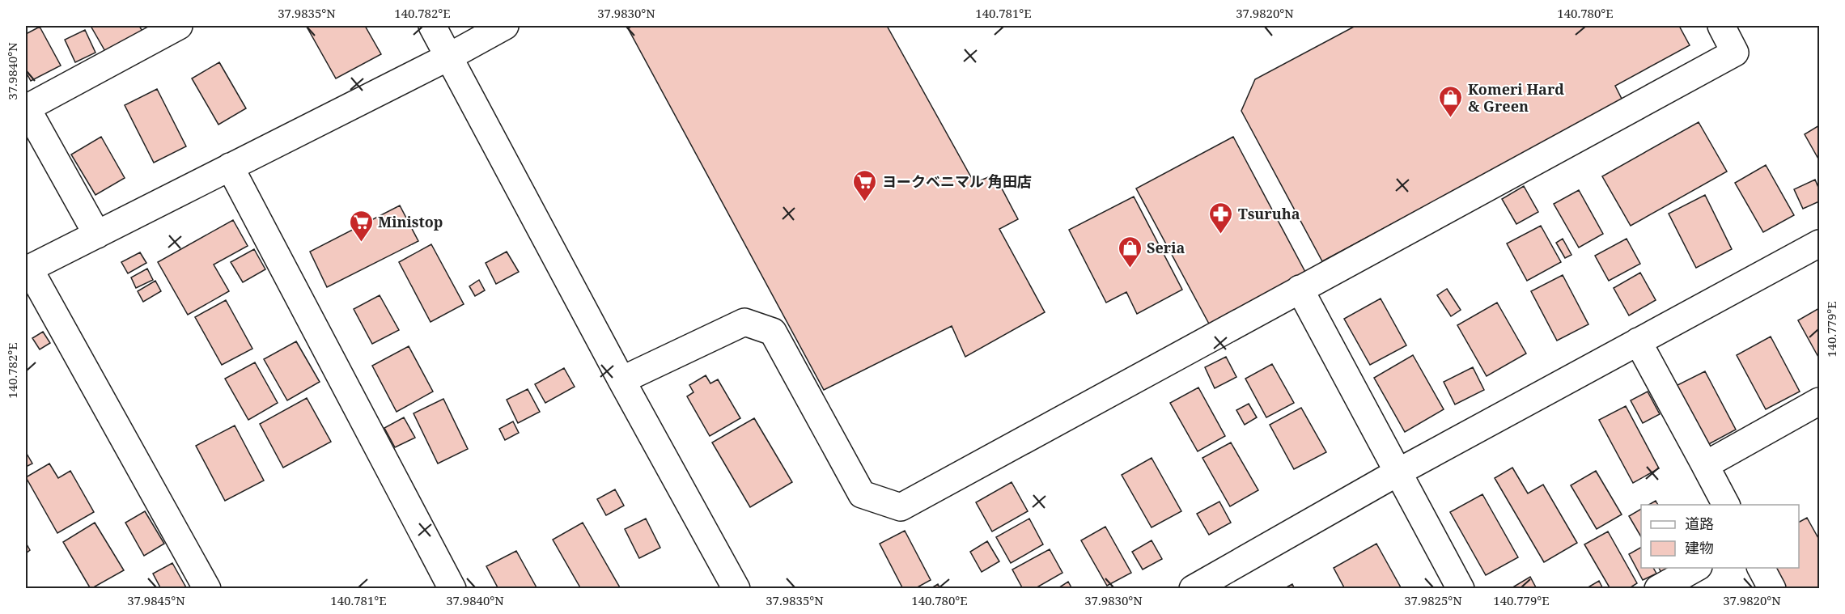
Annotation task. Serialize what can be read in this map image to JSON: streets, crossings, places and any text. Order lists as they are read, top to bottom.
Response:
{
  "places": {
    "shop": ["Komeri Hard & Green", "Seria"],
    "supermarket": ["ヨークベニマル 角田店", "Ministop"],
    "pharmacy": ["Tsuruha"]
  },
  "legend": ["道路", "建物"],
  "coordinates": [
    "37.9835°N",
    "140.782°E",
    "37.9830°N",
    "140.781°E",
    "37.9820°N",
    "140.780°E",
    "37.9840°N",
    "140.779°E",
    "37.9845°N",
    "37.9825°N"
  ]
}
